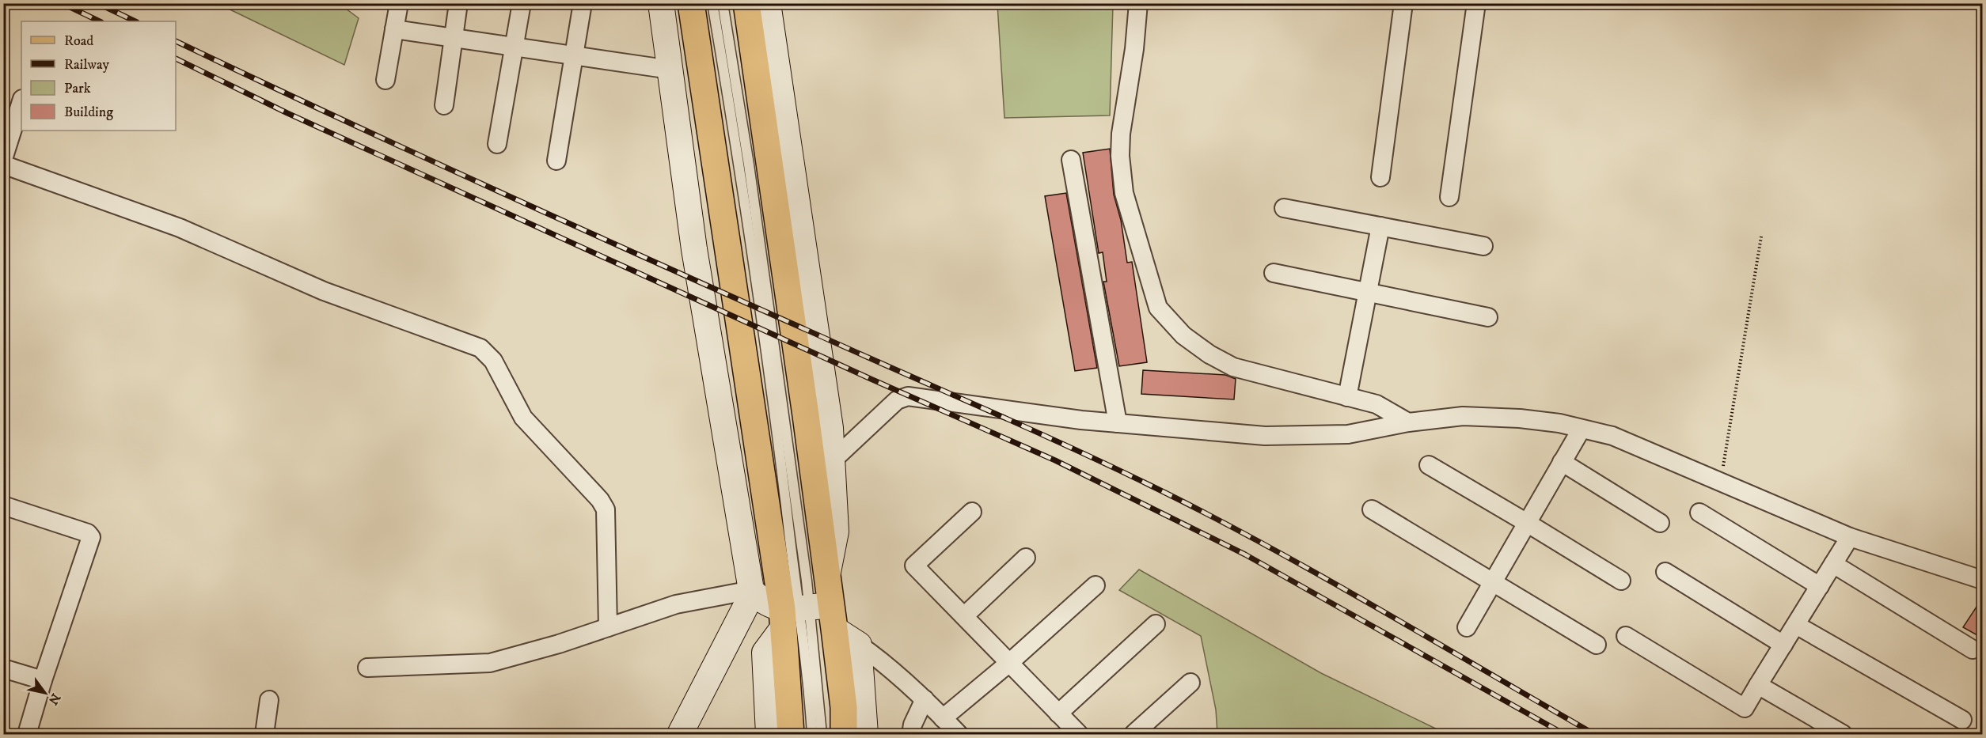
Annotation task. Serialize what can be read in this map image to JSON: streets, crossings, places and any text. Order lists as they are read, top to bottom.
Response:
{
  "legend": [
    "Road",
    "Railway",
    "Park",
    "Building"
  ],
  "north": "bottom right"
}
